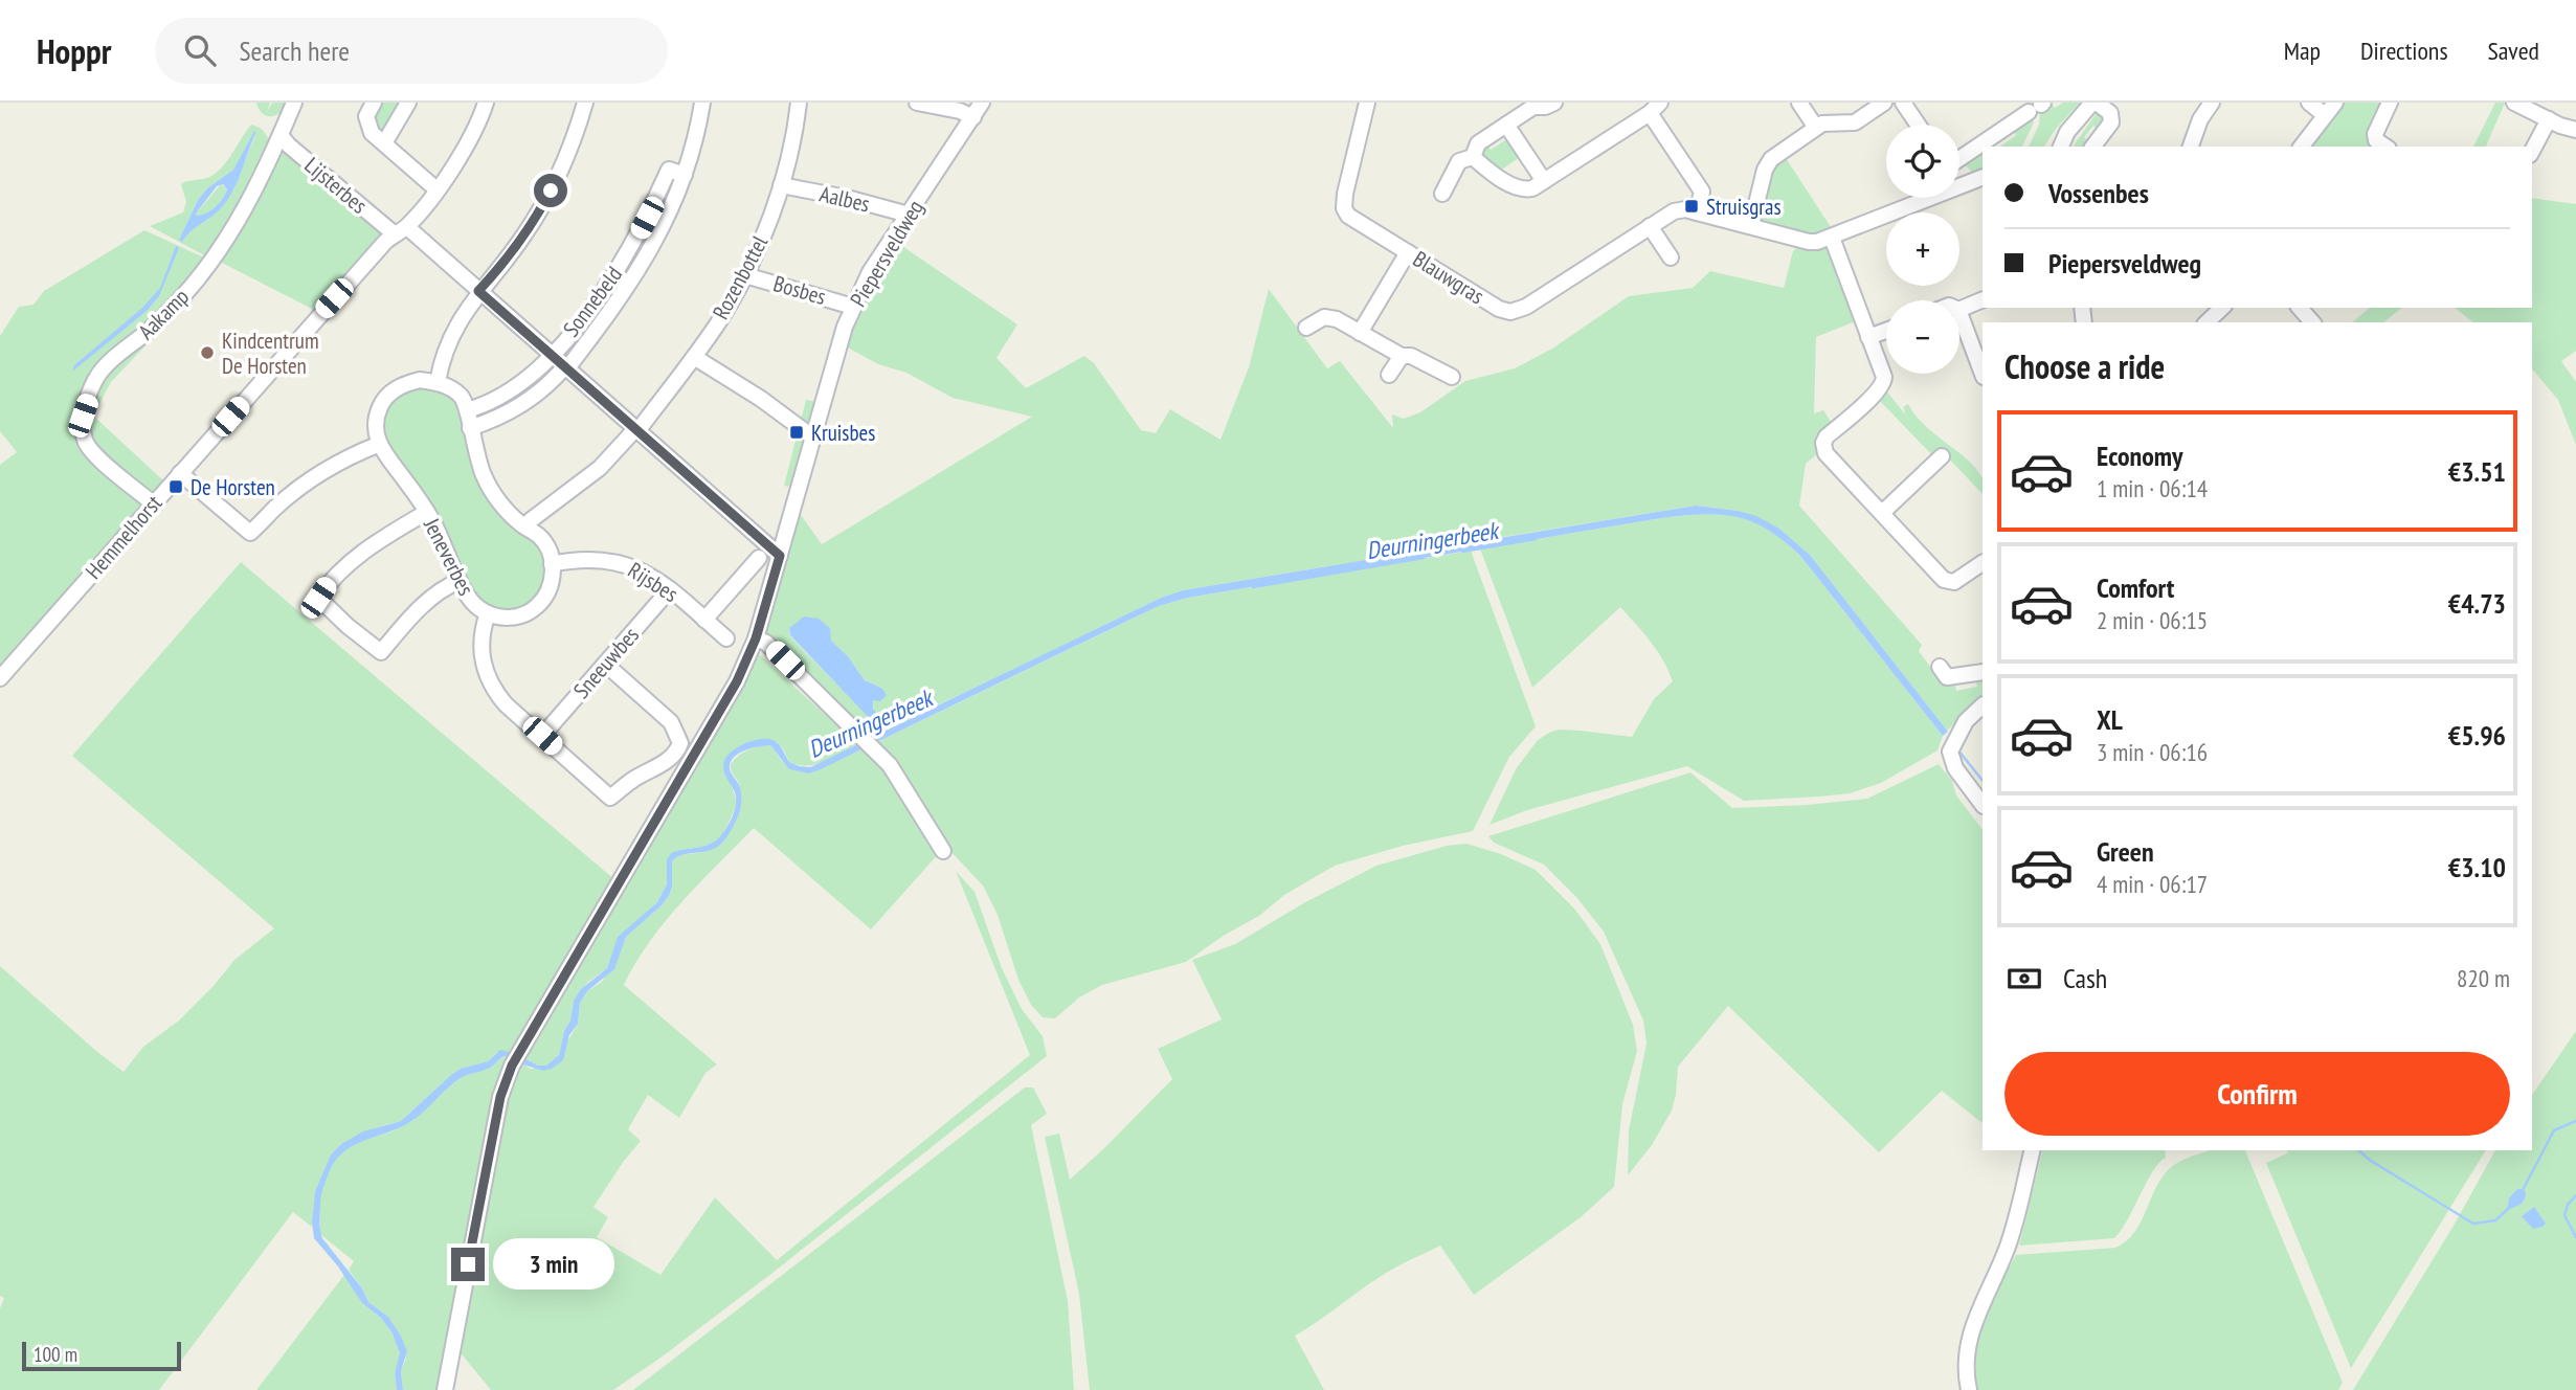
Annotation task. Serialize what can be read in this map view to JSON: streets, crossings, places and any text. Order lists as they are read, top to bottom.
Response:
{
  "streets": {
    "street": [
      "Lijsterbes",
      "Aalbes",
      "Piepersveldweg",
      "Rozenbottel",
      "Blauwgras",
      "Bosbes",
      "Sonnebeld",
      "Aakamp",
      "Hemmelhorst",
      "Jeneverbes",
      "Rijsbes",
      "Sneeuwbes"
    ]
  },
  "crossings": [
    ["Lijsterbes", "Piepersveldweg"],
    ["Lijsterbes", "Rozenbottel"],
    ["Lijsterbes", "Sonnebeld"],
    ["Lijsterbes", "Aakamp"],
    ["Lijsterbes", "Hemmelhorst"],
    ["Aalbes", "Piepersveldweg"],
    ["Aalbes", "Rozenbottel"],
    ["Piepersveldweg", "Bosbes"],
    ["Rozenbottel", "Bosbes"],
    ["Aakamp", "Hemmelhorst"],
    ["Jeneverbes", "Rijsbes"],
    ["Rijsbes", "Sneeuwbes"]
  ],
  "water": ["Deurningerbeek"],
  "places": {
    "transit": ["Struisgras", "Kruisbes", "De Horsten"],
    "other": ["Kindcentrum De Horsten"]
  },
  "scale_bar": "100 m",
  "page": {
    "header": "Hoppr",
    "search": "Search here",
    "nav": ["Map", "Directions", "Saved"],
    "map_buttons": ["+", "−"],
    "banner": ["Vossenbes", "Piepersveldweg"],
    "heading": "Choose a ride",
    "list": [
      {
        "name": "Economy",
        "note": "1 min · 06:14",
        "value": "€3.51"
      },
      {
        "name": "Comfort",
        "note": "2 min · 06:15",
        "value": "€4.73"
      },
      {
        "name": "XL",
        "note": "3 min · 06:16",
        "value": "€5.96"
      },
      {
        "name": "Green",
        "note": "4 min · 06:17",
        "value": "€3.10"
      }
    ],
    "pay": ["Cash", "820 m"],
    "buttons": "Confirm",
    "bubble": "3 min",
    "scale": "100 m"
  }
}
